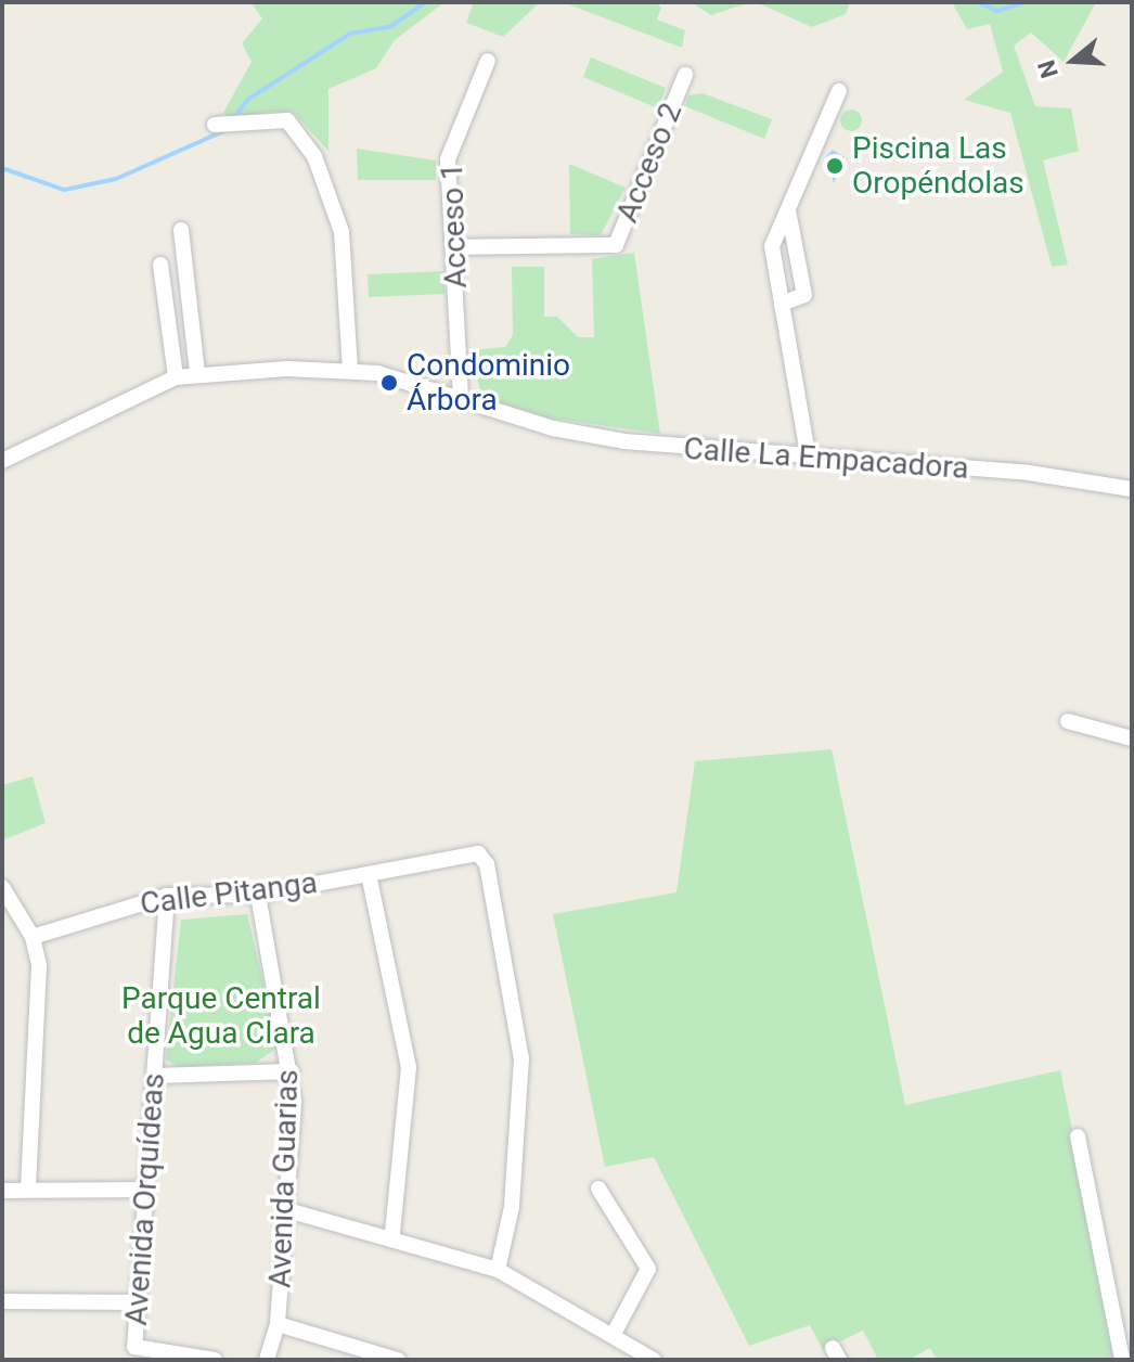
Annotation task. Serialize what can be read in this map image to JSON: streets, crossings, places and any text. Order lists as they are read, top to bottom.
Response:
{
  "streets": {
    "street": [
      "Acceso 2",
      "Acceso 1",
      "Calle La Empacadora",
      "Calle Pitanga",
      "Avenida Guarias",
      "Avenida Orquídeas"
    ]
  },
  "crossings": [
    ["Acceso 2", "Acceso 1"],
    ["Acceso 1", "Calle La Empacadora"],
    ["Calle Pitanga", "Avenida Guarias"],
    ["Calle Pitanga", "Avenida Orquídeas"]
  ],
  "parks": ["Parque Central de Agua Clara"],
  "places": ["Piscina Las Oropéndolas", "Condominio Árbora"],
  "north": "left"
}
